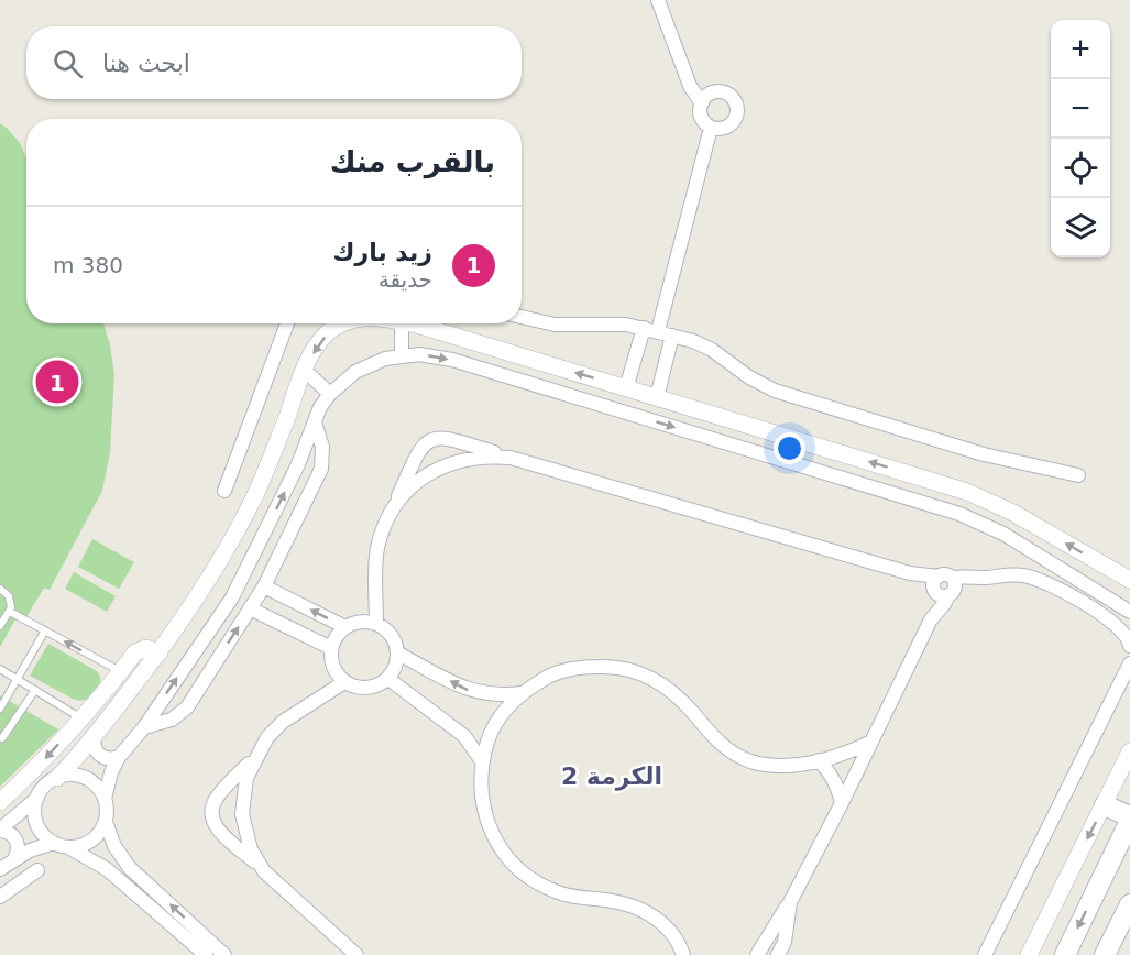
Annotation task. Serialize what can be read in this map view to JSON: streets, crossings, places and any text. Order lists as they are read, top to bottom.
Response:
{
  "districts": ["الكرمة 2"],
  "page": {
    "map_buttons": ["+", "−"],
    "search": "ابحث هنا",
    "heading": "بالقرب منك",
    "list": [
      {
        "mark": "1",
        "name": "زيد بارك",
        "note": "حديقة",
        "value": "380 m"
      }
    ],
    "pins": "1"
  }
}
